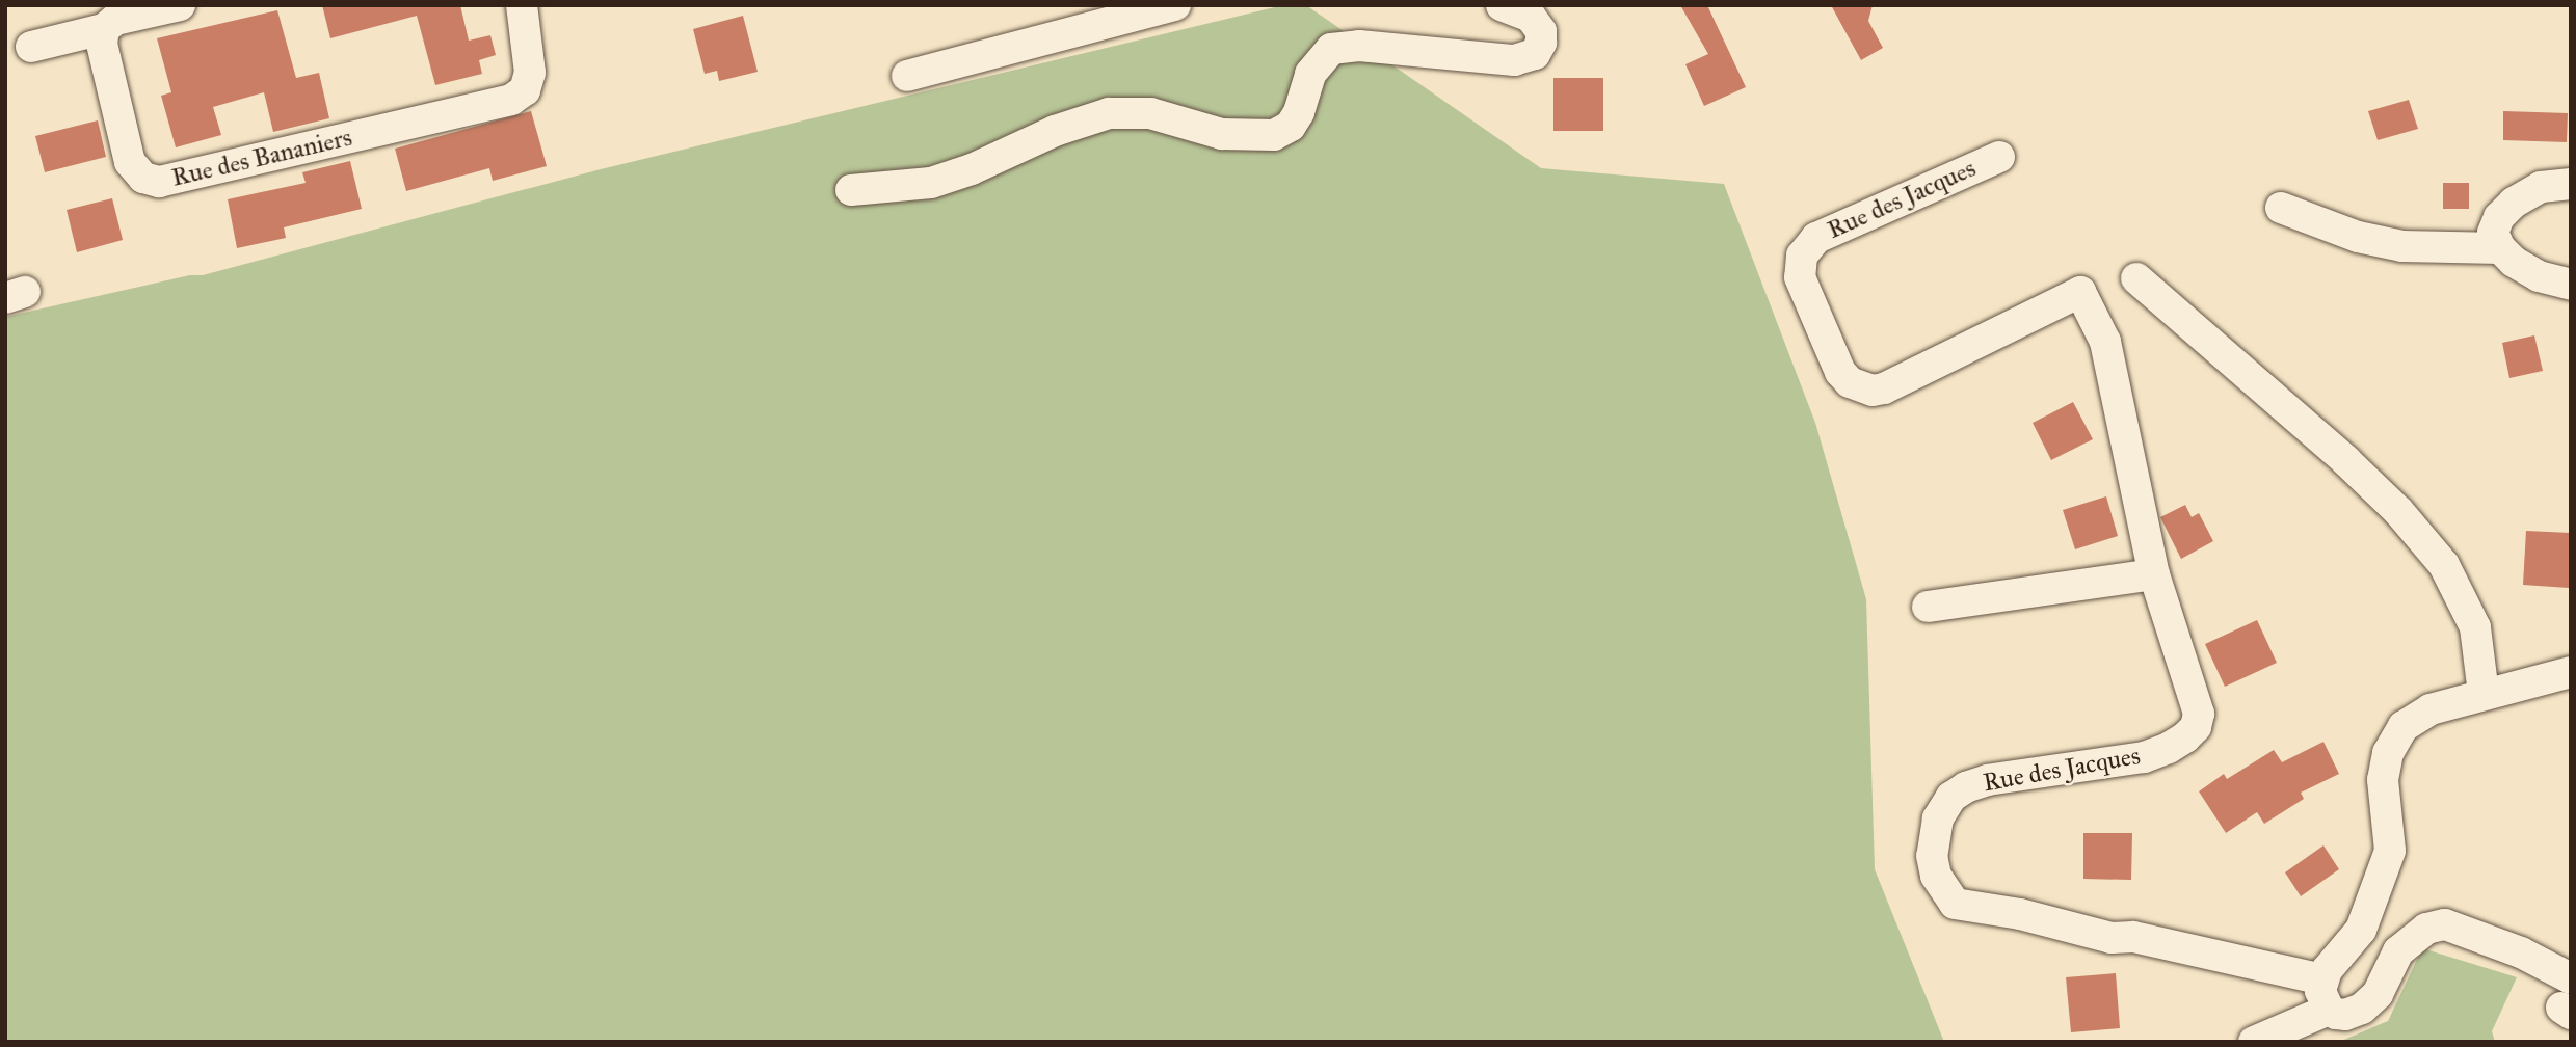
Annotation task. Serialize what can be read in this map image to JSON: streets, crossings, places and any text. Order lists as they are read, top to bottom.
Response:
{
  "streets": {
    "street": ["Rue des Bananiers", "Rue des Jacques"]
  }
}
